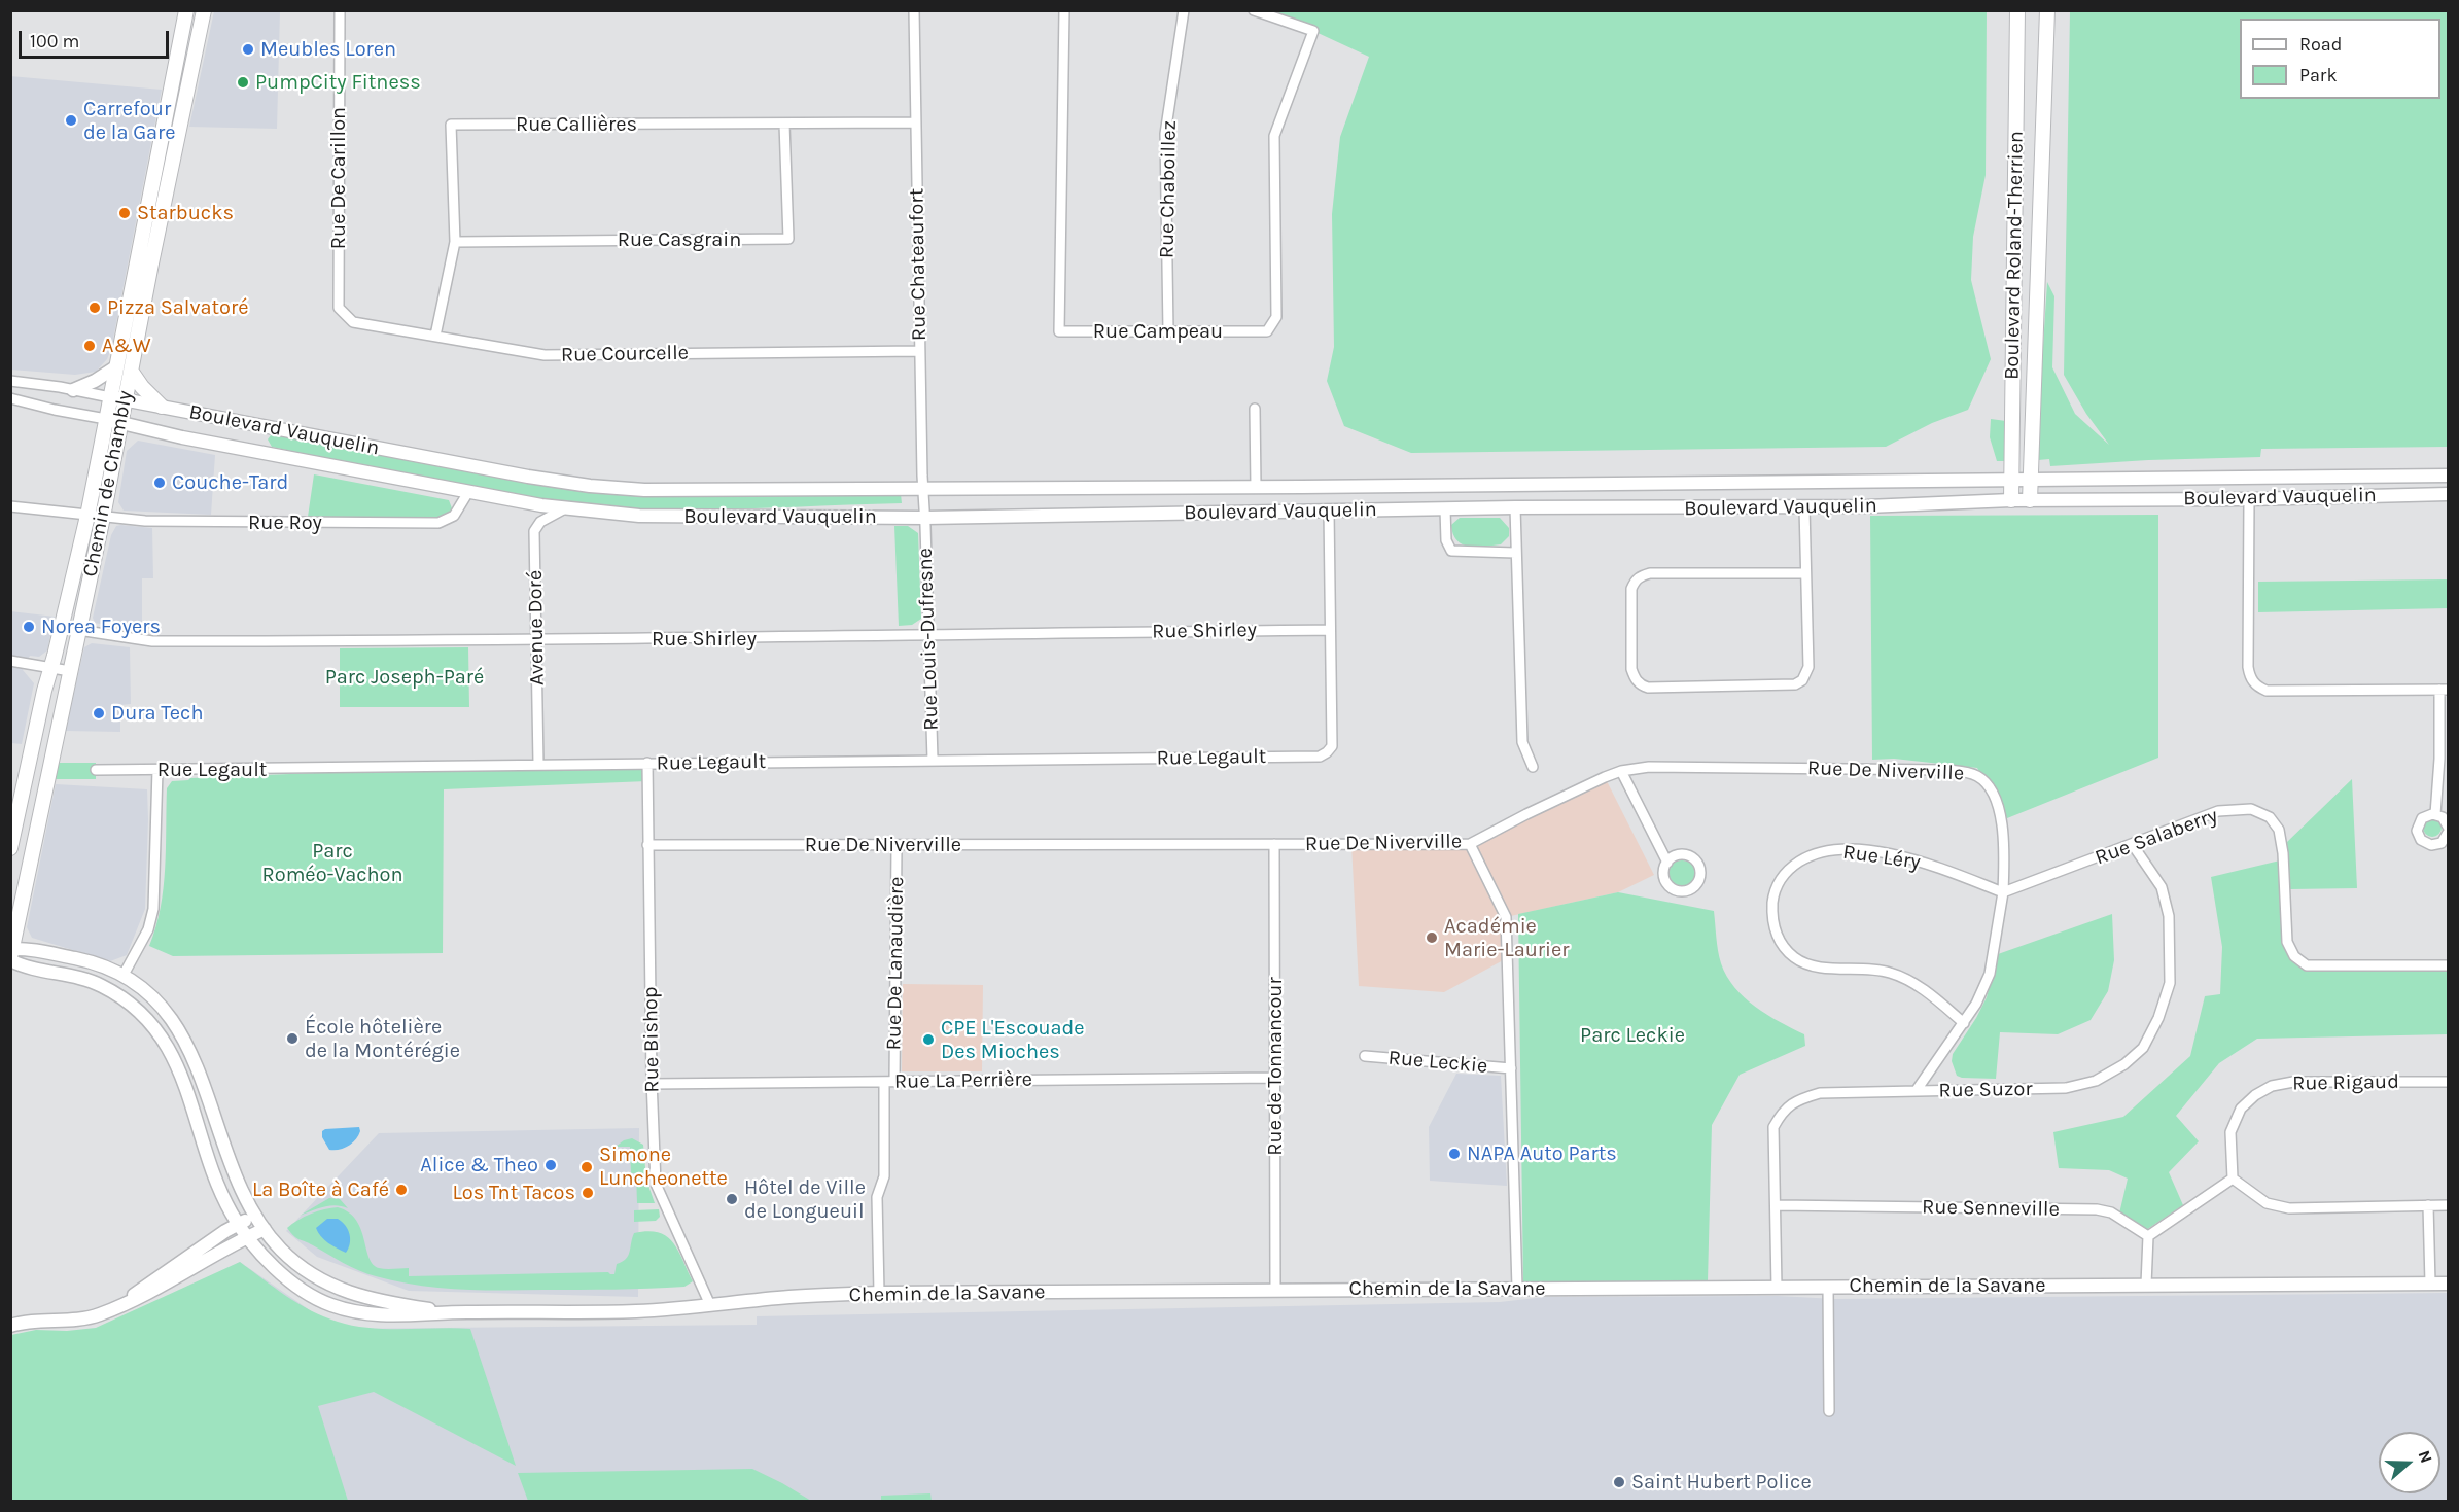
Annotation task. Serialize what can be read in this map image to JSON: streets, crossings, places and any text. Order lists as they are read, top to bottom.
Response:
{
  "streets": {
    "main road": ["Boulevard Roland-Therrien", "Chemin de Chambly"],
    "street": [
      "Rue Callières",
      "Rue De Carillon",
      "Rue Chaboillez",
      "Rue Casgrain",
      "Rue Chateaufort",
      "Rue Campeau",
      "Rue Courcelle",
      "Boulevard Vauquelin",
      "Rue Roy",
      "Avenue Doré",
      "Rue Shirley",
      "Rue Louis-Dufresne",
      "Rue Legault",
      "Rue De Niverville",
      "Rue Salaberry",
      "Rue Léry",
      "Rue De Lanaudière",
      "Rue Bishop",
      "Rue Leckie",
      "Rue de Tonnancour",
      "Rue La Perrière",
      "Rue Rigaud",
      "Rue Suzor",
      "Rue Senneville",
      "Chemin de la Savane"
    ]
  },
  "crossings": [
    ["Rue Callières", "Rue Casgrain"],
    ["Rue Callières", "Rue Chateaufort"],
    ["Rue Callières", "Rue Courcelle"],
    ["Rue De Carillon", "Rue Courcelle"],
    ["Rue Chaboillez", "Rue Campeau"],
    ["Boulevard Roland-Therrien", "Boulevard Vauquelin"],
    ["Rue Chateaufort", "Rue Courcelle"],
    ["Rue Chateaufort", "Boulevard Vauquelin"],
    ["Rue Chateaufort", "Rue Louis-Dufresne"],
    ["Boulevard Vauquelin", "Chemin de Chambly"],
    ["Boulevard Vauquelin", "Rue Roy"],
    ["Boulevard Vauquelin", "Avenue Doré"],
    ["Boulevard Vauquelin", "Rue Louis-Dufresne"],
    ["Chemin de Chambly", "Rue Roy"],
    ["Chemin de Chambly", "Rue Shirley"],
    ["Chemin de Chambly", "Chemin de la Savane"],
    ["Avenue Doré", "Rue Shirley"],
    ["Avenue Doré", "Rue Legault"],
    ["Rue Shirley", "Rue Louis-Dufresne"],
    ["Rue Shirley", "Rue Legault"],
    ["Rue Louis-Dufresne", "Rue Legault"],
    ["Rue Legault", "Rue Bishop"],
    ["Rue De Niverville", "Rue Salaberry"],
    ["Rue De Niverville", "Rue Léry"],
    ["Rue De Niverville", "Rue De Lanaudière"],
    ["Rue De Niverville", "Rue Bishop"],
    ["Rue De Niverville", "Rue Leckie"],
    ["Rue De Niverville", "Rue de Tonnancour"],
    ["Rue Salaberry", "Rue Léry"],
    ["Rue Salaberry", "Rue Suzor"],
    ["Rue De Lanaudière", "Rue La Perrière"],
    ["Rue De Lanaudière", "Chemin de la Savane"],
    ["Rue Bishop", "Rue La Perrière"],
    ["Rue Bishop", "Chemin de la Savane"],
    ["Rue Leckie", "Chemin de la Savane"],
    ["Rue de Tonnancour", "Rue La Perrière"],
    ["Rue de Tonnancour", "Chemin de la Savane"],
    ["Rue Suzor", "Rue Senneville"],
    ["Rue Suzor", "Chemin de la Savane"]
  ],
  "parks": ["Parc Joseph-Paré", "Parc Roméo-Vachon", "Parc Leckie"],
  "places": [
    "Meubles Loren",
    "PumpCity Fitness",
    "Carrefour de la Gare",
    "Starbucks",
    "Pizza Salvatoré",
    "A&W",
    "Couche-Tard",
    "Norea Foyers",
    "Dura Tech",
    "Académie Marie-Laurier",
    "École hôtelière de la Montérégie",
    "CPE L'Escouade Des Mioches",
    "NAPA Auto Parts",
    "Alice & Theo",
    "Simone Luncheonette",
    "La Boîte à Café",
    "Los Tnt Tacos",
    "Hôtel de Ville de Longueuil",
    "Saint Hubert Police"
  ],
  "legend": ["Road", "Park"],
  "scale_bar": "100 m",
  "north": "right"
}
